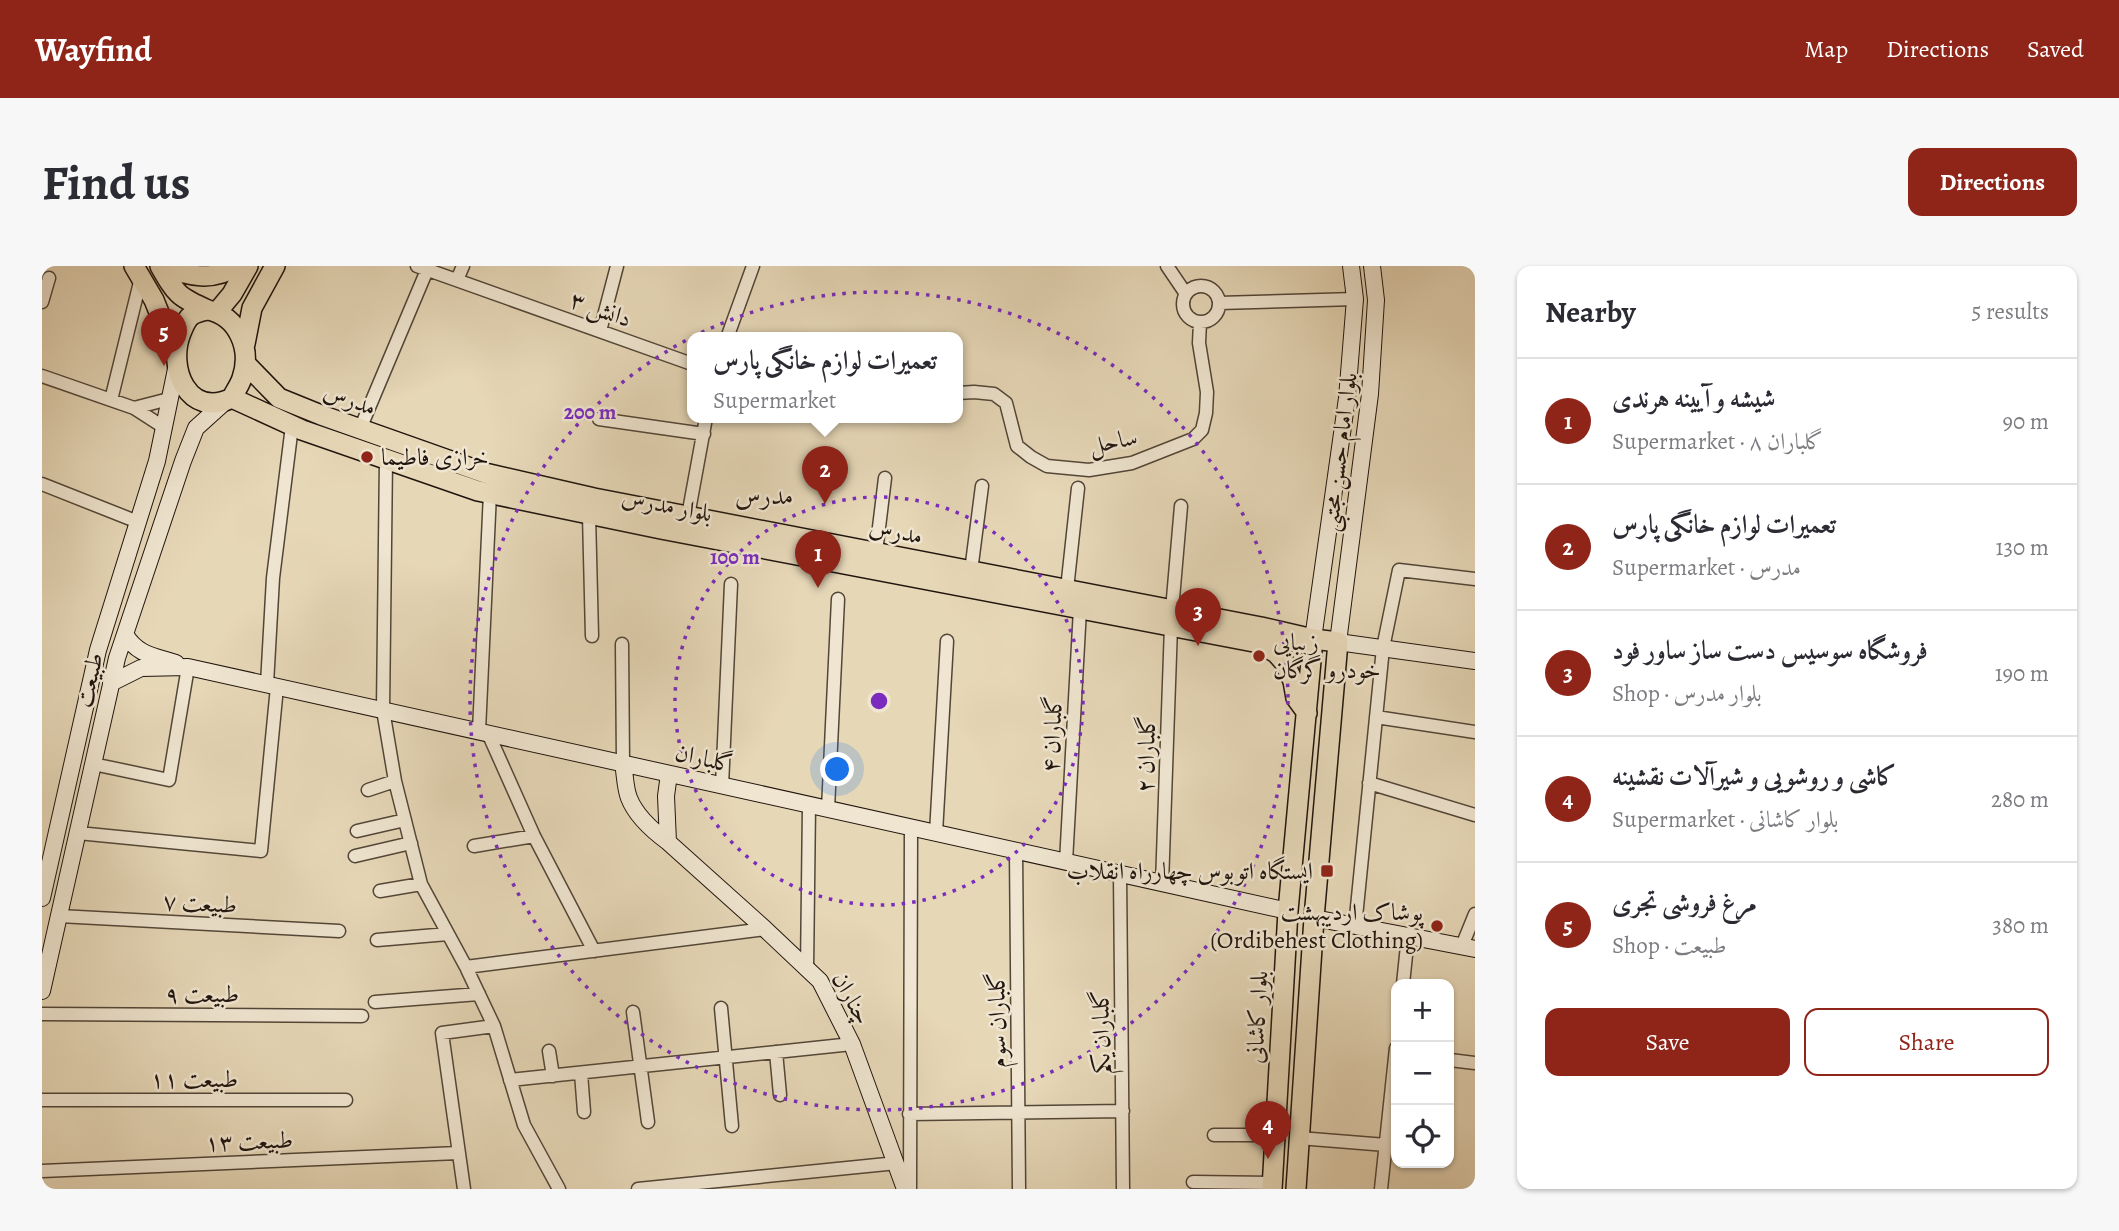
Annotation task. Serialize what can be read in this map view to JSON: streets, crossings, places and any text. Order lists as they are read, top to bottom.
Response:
{
  "streets": {
    "main road": ["مدرس", "بلوار مدرس", "بلوار کاشانی"],
    "street": [
      "دانش ۳",
      "ساحل",
      "بلوار امام حسن مجتبی",
      "طبیعت",
      "گلباران ۴",
      "گلباران ۲",
      "گلباران",
      "طبیعت ۷",
      "طبیعت ۹",
      "چناران",
      "گلباران سوم",
      "گلباران یکم",
      "طبیعت ۱۱",
      "طبیعت ۱۳"
    ]
  },
  "crossings": [
    ["مدرس", "بلوار امام حسن مجتبی"],
    ["مدرس", "بلوار مدرس"],
    ["مدرس", "طبیعت"],
    ["مدرس", "گلباران ۲"],
    ["مدرس", "بلوار کاشانی"],
    ["بلوار امام حسن مجتبی", "بلوار مدرس"],
    ["بلوار امام حسن مجتبی", "بلوار کاشانی"],
    ["بلوار مدرس", "طبیعت"],
    ["بلوار مدرس", "گلباران ۴"],
    ["بلوار مدرس", "گلباران ۲"],
    ["بلوار مدرس", "بلوار کاشانی"],
    ["طبیعت", "گلباران"],
    ["طبیعت", "طبیعت ۷"],
    ["گلباران ۴", "گلباران"],
    ["گلباران ۲", "گلباران"],
    ["گلباران", "چناران"],
    ["گلباران", "بلوار کاشانی"],
    ["گلباران", "گلباران سوم"],
    ["گلباران", "گلباران یکم"]
  ],
  "districts": ["مدرس"],
  "places": {
    "other": ["خرازی فاطیما", "زیبایی خودرو گرگان", "پوشاک اردیبهشت (Ordibehest Clothing)"],
    "transit": ["ایستگاه اتوبوس چهارراه انقلاب"]
  },
  "page": {
    "header": "Wayfind",
    "nav": ["Map", "Directions", "Saved"],
    "buttons": [
      "Directions",
      ["Save", "Share"]
    ],
    "title": "Find us",
    "heading": ["Nearby", "5 results"],
    "pins": [
      "5",
      "2",
      "1",
      "3",
      "4"
    ],
    "popup": ["تعمیرات لوازم خانگی پارس", "Supermarket"],
    "list": [
      {
        "mark": "1",
        "name": "شیشه و آیینه هرندی",
        "note": "Supermarket · گلباران ۸",
        "value": "90 m"
      },
      {
        "mark": "2",
        "name": "تعمیرات لوازم خانگی پارس",
        "note": "Supermarket · مدرس",
        "value": "130 m"
      },
      {
        "mark": "3",
        "name": "فروشگاه سوسیس دست ساز ساور فود",
        "note": "Shop · بلوار مدرس",
        "value": "190 m"
      },
      {
        "mark": "4",
        "name": "کاشی و روشویی و شیرآلات نقشینه",
        "note": "Supermarket · بلوار کاشانی",
        "value": "280 m"
      },
      {
        "mark": "5",
        "name": "مرغ فروشی تجری",
        "note": "Shop · طبیعت",
        "value": "380 m"
      }
    ],
    "map_buttons": ["+", "−"]
  },
  "rings": ["200 m", "100 m"]
}
